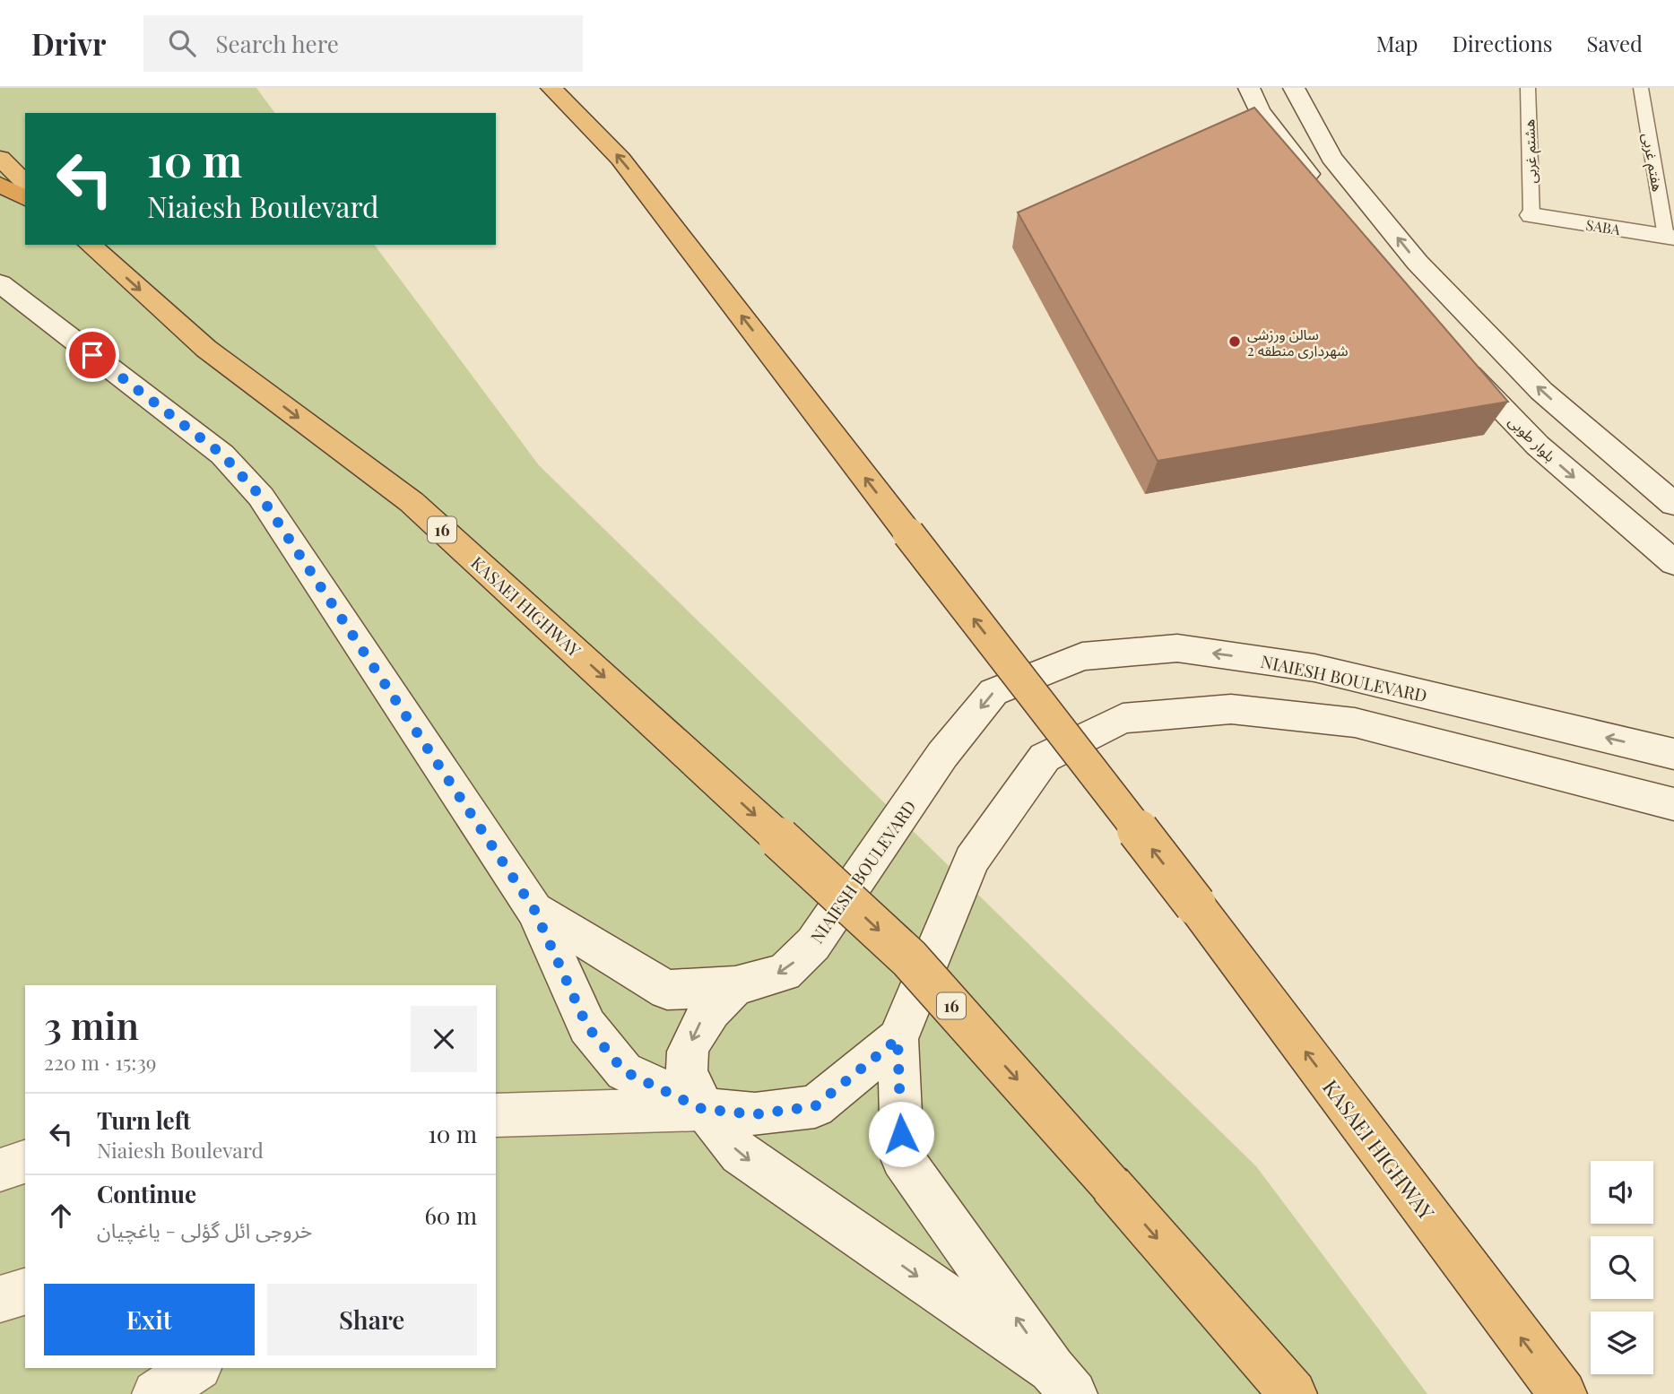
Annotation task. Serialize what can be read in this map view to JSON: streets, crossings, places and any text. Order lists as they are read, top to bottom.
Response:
{
  "streets": {
    "highway": ["16", "KASAEI HIGHWAY"],
    "main road": ["SABA", "بلوار طوبی", "NIAIESH BOULEVARD"],
    "lane": ["هشتم غربی", "هفتم غربی"]
  },
  "crossings": [
    ["هشتم غربی", "SABA"],
    ["هفتم غربی", "SABA"]
  ],
  "one_way": ["NIAIESH BOULEVARD"],
  "places": ["سالن ورزشی شهرداری منطقه 2"],
  "page": {
    "header": "Drivr",
    "search": "Search here",
    "nav": ["Map", "Directions", "Saved"],
    "turn": ["10 m", "Niaiesh Boulevard"],
    "heading": ["3 min", "220 m · 15:39"],
    "list": [
      {
        "name": "Turn left",
        "note": "Niaiesh Boulevard",
        "value": "10 m"
      },
      {
        "name": "Continue",
        "note": "خروجی ائل گؤلی - یاغچیان",
        "value": "60 m"
      }
    ],
    "buttons": ["Exit", "Share"]
  }
}
